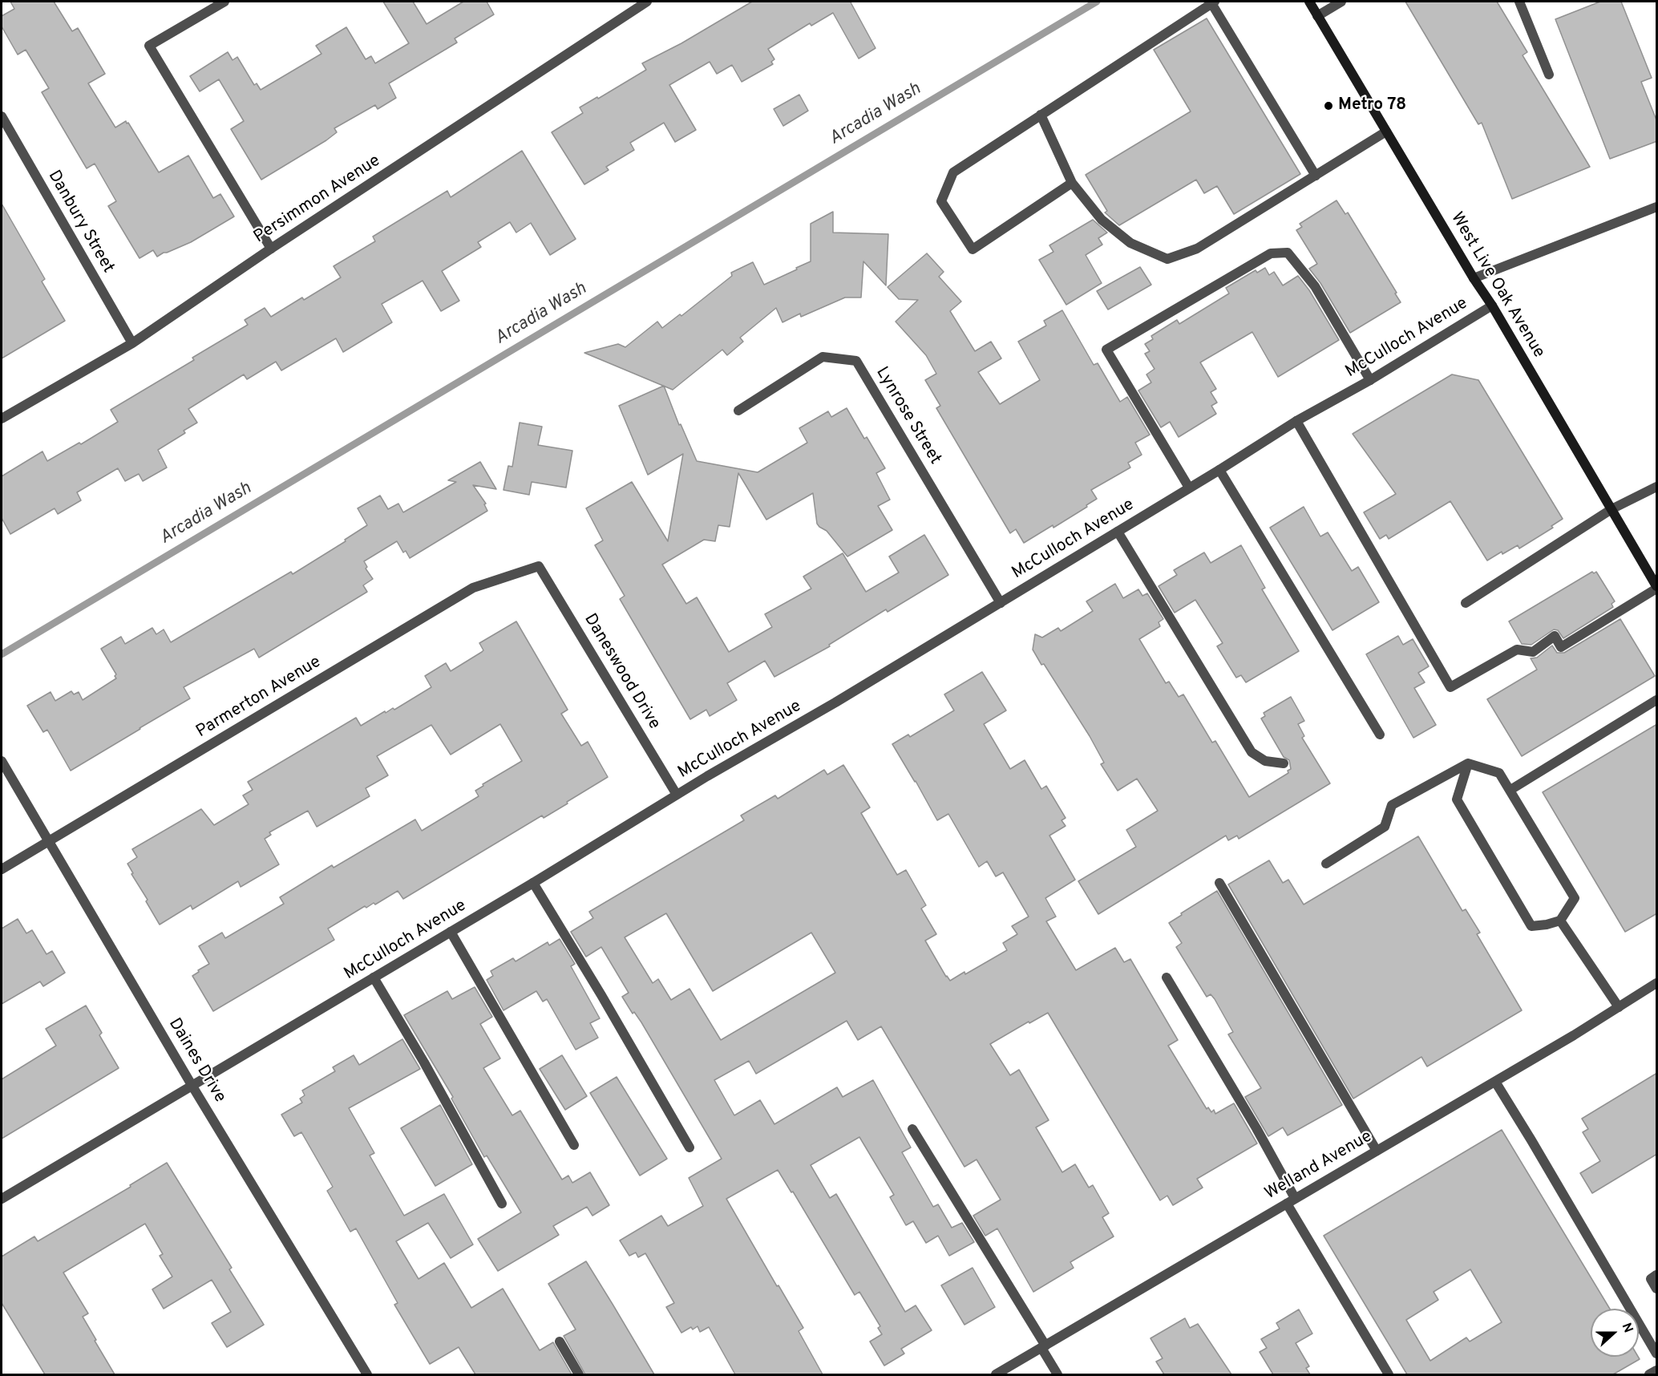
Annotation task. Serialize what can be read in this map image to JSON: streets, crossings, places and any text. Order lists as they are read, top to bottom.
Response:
{
  "streets": {
    "street": [
      "Persimmon Avenue",
      "Danbury Street",
      "West Live Oak Avenue",
      "McCulloch Avenue",
      "Lynrose Street",
      "Daneswood Drive",
      "Parmerton Avenue",
      "Daines Drive",
      "Welland Avenue"
    ]
  },
  "crossings": [
    ["Persimmon Avenue", "Danbury Street"],
    ["West Live Oak Avenue", "McCulloch Avenue"],
    ["McCulloch Avenue", "Lynrose Street"],
    ["McCulloch Avenue", "Daneswood Drive"],
    ["McCulloch Avenue", "Daines Drive"],
    ["Daneswood Drive", "Parmerton Avenue"],
    ["Parmerton Avenue", "Daines Drive"]
  ],
  "water": ["Arcadia Wash"],
  "places": ["Metro 78"],
  "north": "right"
}
